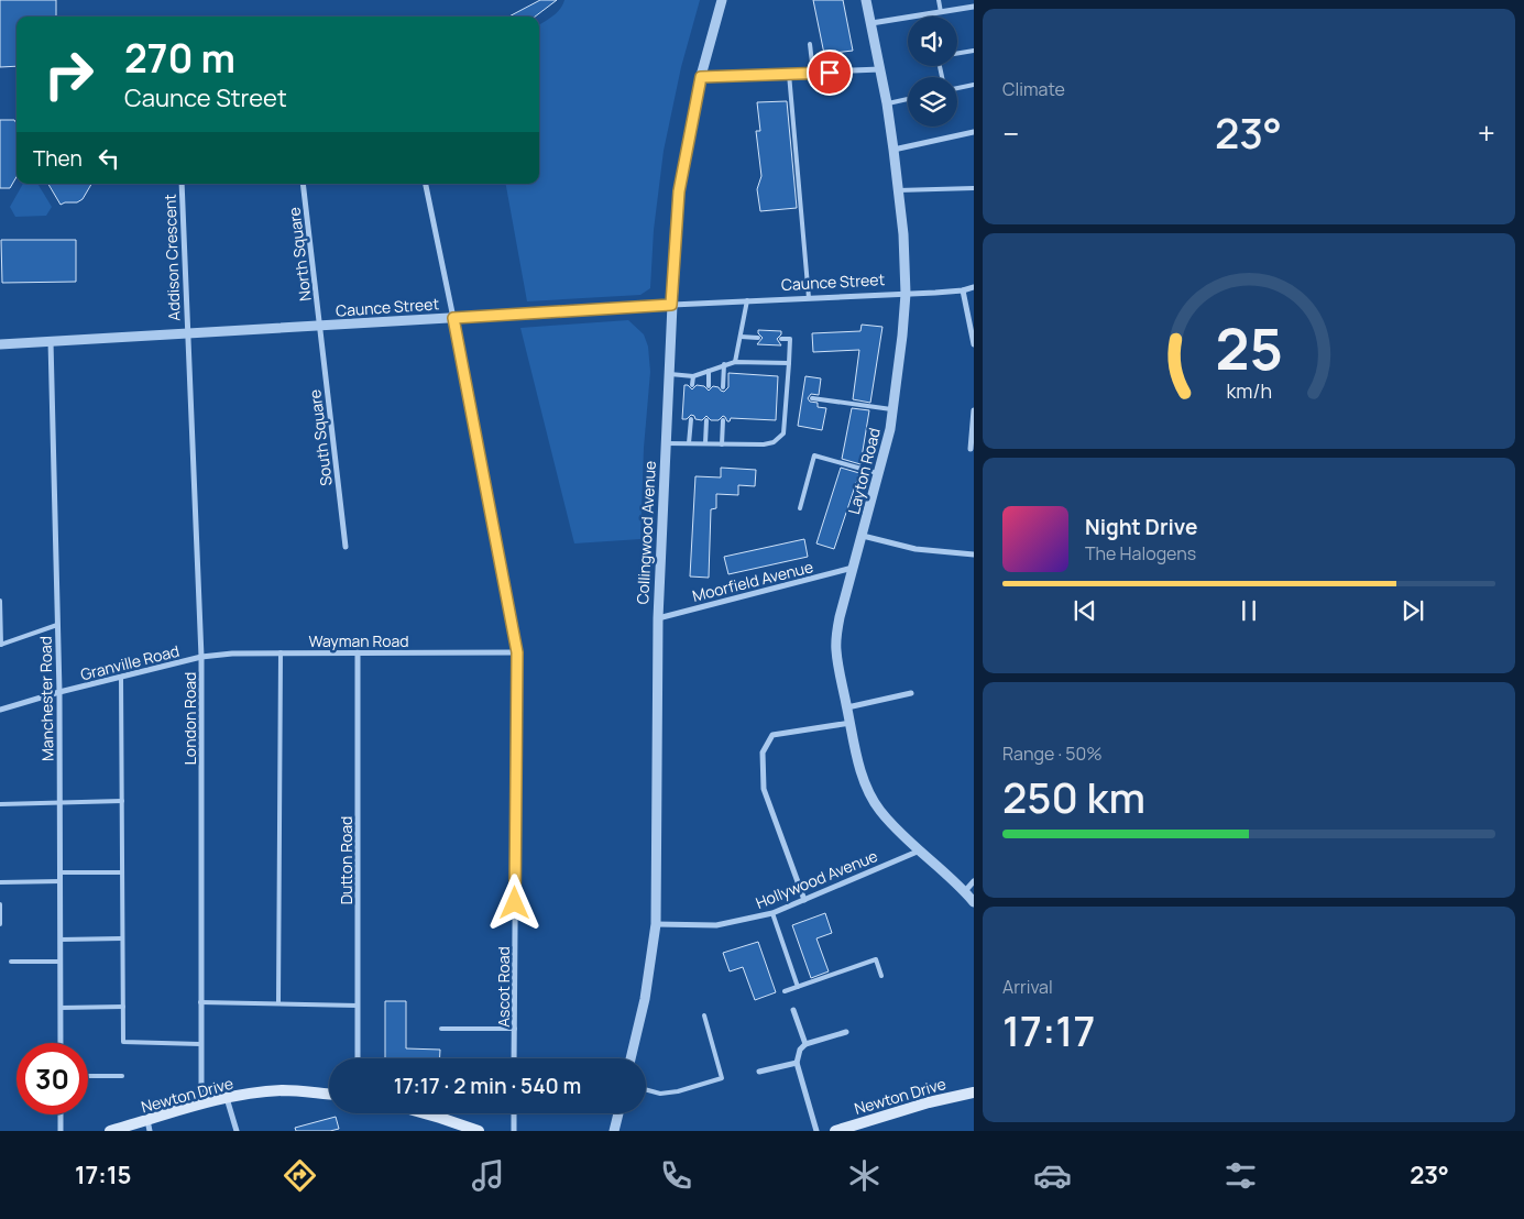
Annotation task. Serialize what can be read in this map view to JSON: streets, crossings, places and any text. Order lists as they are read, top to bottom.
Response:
{
  "streets": {
    "main road": ["Newton Drive"],
    "street": [
      "North Square",
      "Addison Crescent",
      "Caunce Street",
      "South Square",
      "Layton Road",
      "Collingwood Avenue",
      "Moorfield Avenue",
      "Wayman Road",
      "Granville Road",
      "Manchester Road",
      "London Road",
      "Dutton Road",
      "Hollywood Avenue",
      "Ascot Road"
    ]
  },
  "crossings": [
    ["North Square", "Caunce Street"],
    ["North Square", "South Square"],
    ["Addison Crescent", "Caunce Street"],
    ["Addison Crescent", "London Road"],
    ["Caunce Street", "South Square"],
    ["Caunce Street", "Layton Road"],
    ["Caunce Street", "Collingwood Avenue"],
    ["Caunce Street", "Manchester Road"],
    ["Caunce Street", "London Road"],
    ["Caunce Street", "Ascot Road"],
    ["Layton Road", "Moorfield Avenue"],
    ["Layton Road", "Hollywood Avenue"],
    ["Collingwood Avenue", "Moorfield Avenue"],
    ["Collingwood Avenue", "Hollywood Avenue"],
    ["Wayman Road", "Granville Road"],
    ["Wayman Road", "London Road"],
    ["Wayman Road", "Dutton Road"],
    ["Wayman Road", "Ascot Road"],
    ["Granville Road", "Manchester Road"],
    ["Granville Road", "London Road"],
    ["London Road", "Newton Drive"]
  ],
  "page": {
    "tile": [
      "Climate",
      ["Range · 50%", "250 km"],
      ["Arrival", "17:17"]
    ],
    "turn": ["270 m", "Caunce Street"],
    "heat": ["−", "23°", "+"],
    "then": "Then",
    "song": ["Night Drive", "The Halogens"],
    "limit": "30",
    "trip": "17:17 · 2 min · 540 m",
    "tabs": ["17:15", "23°"],
    "gauge": ["25", "km/h"]
  }
}
